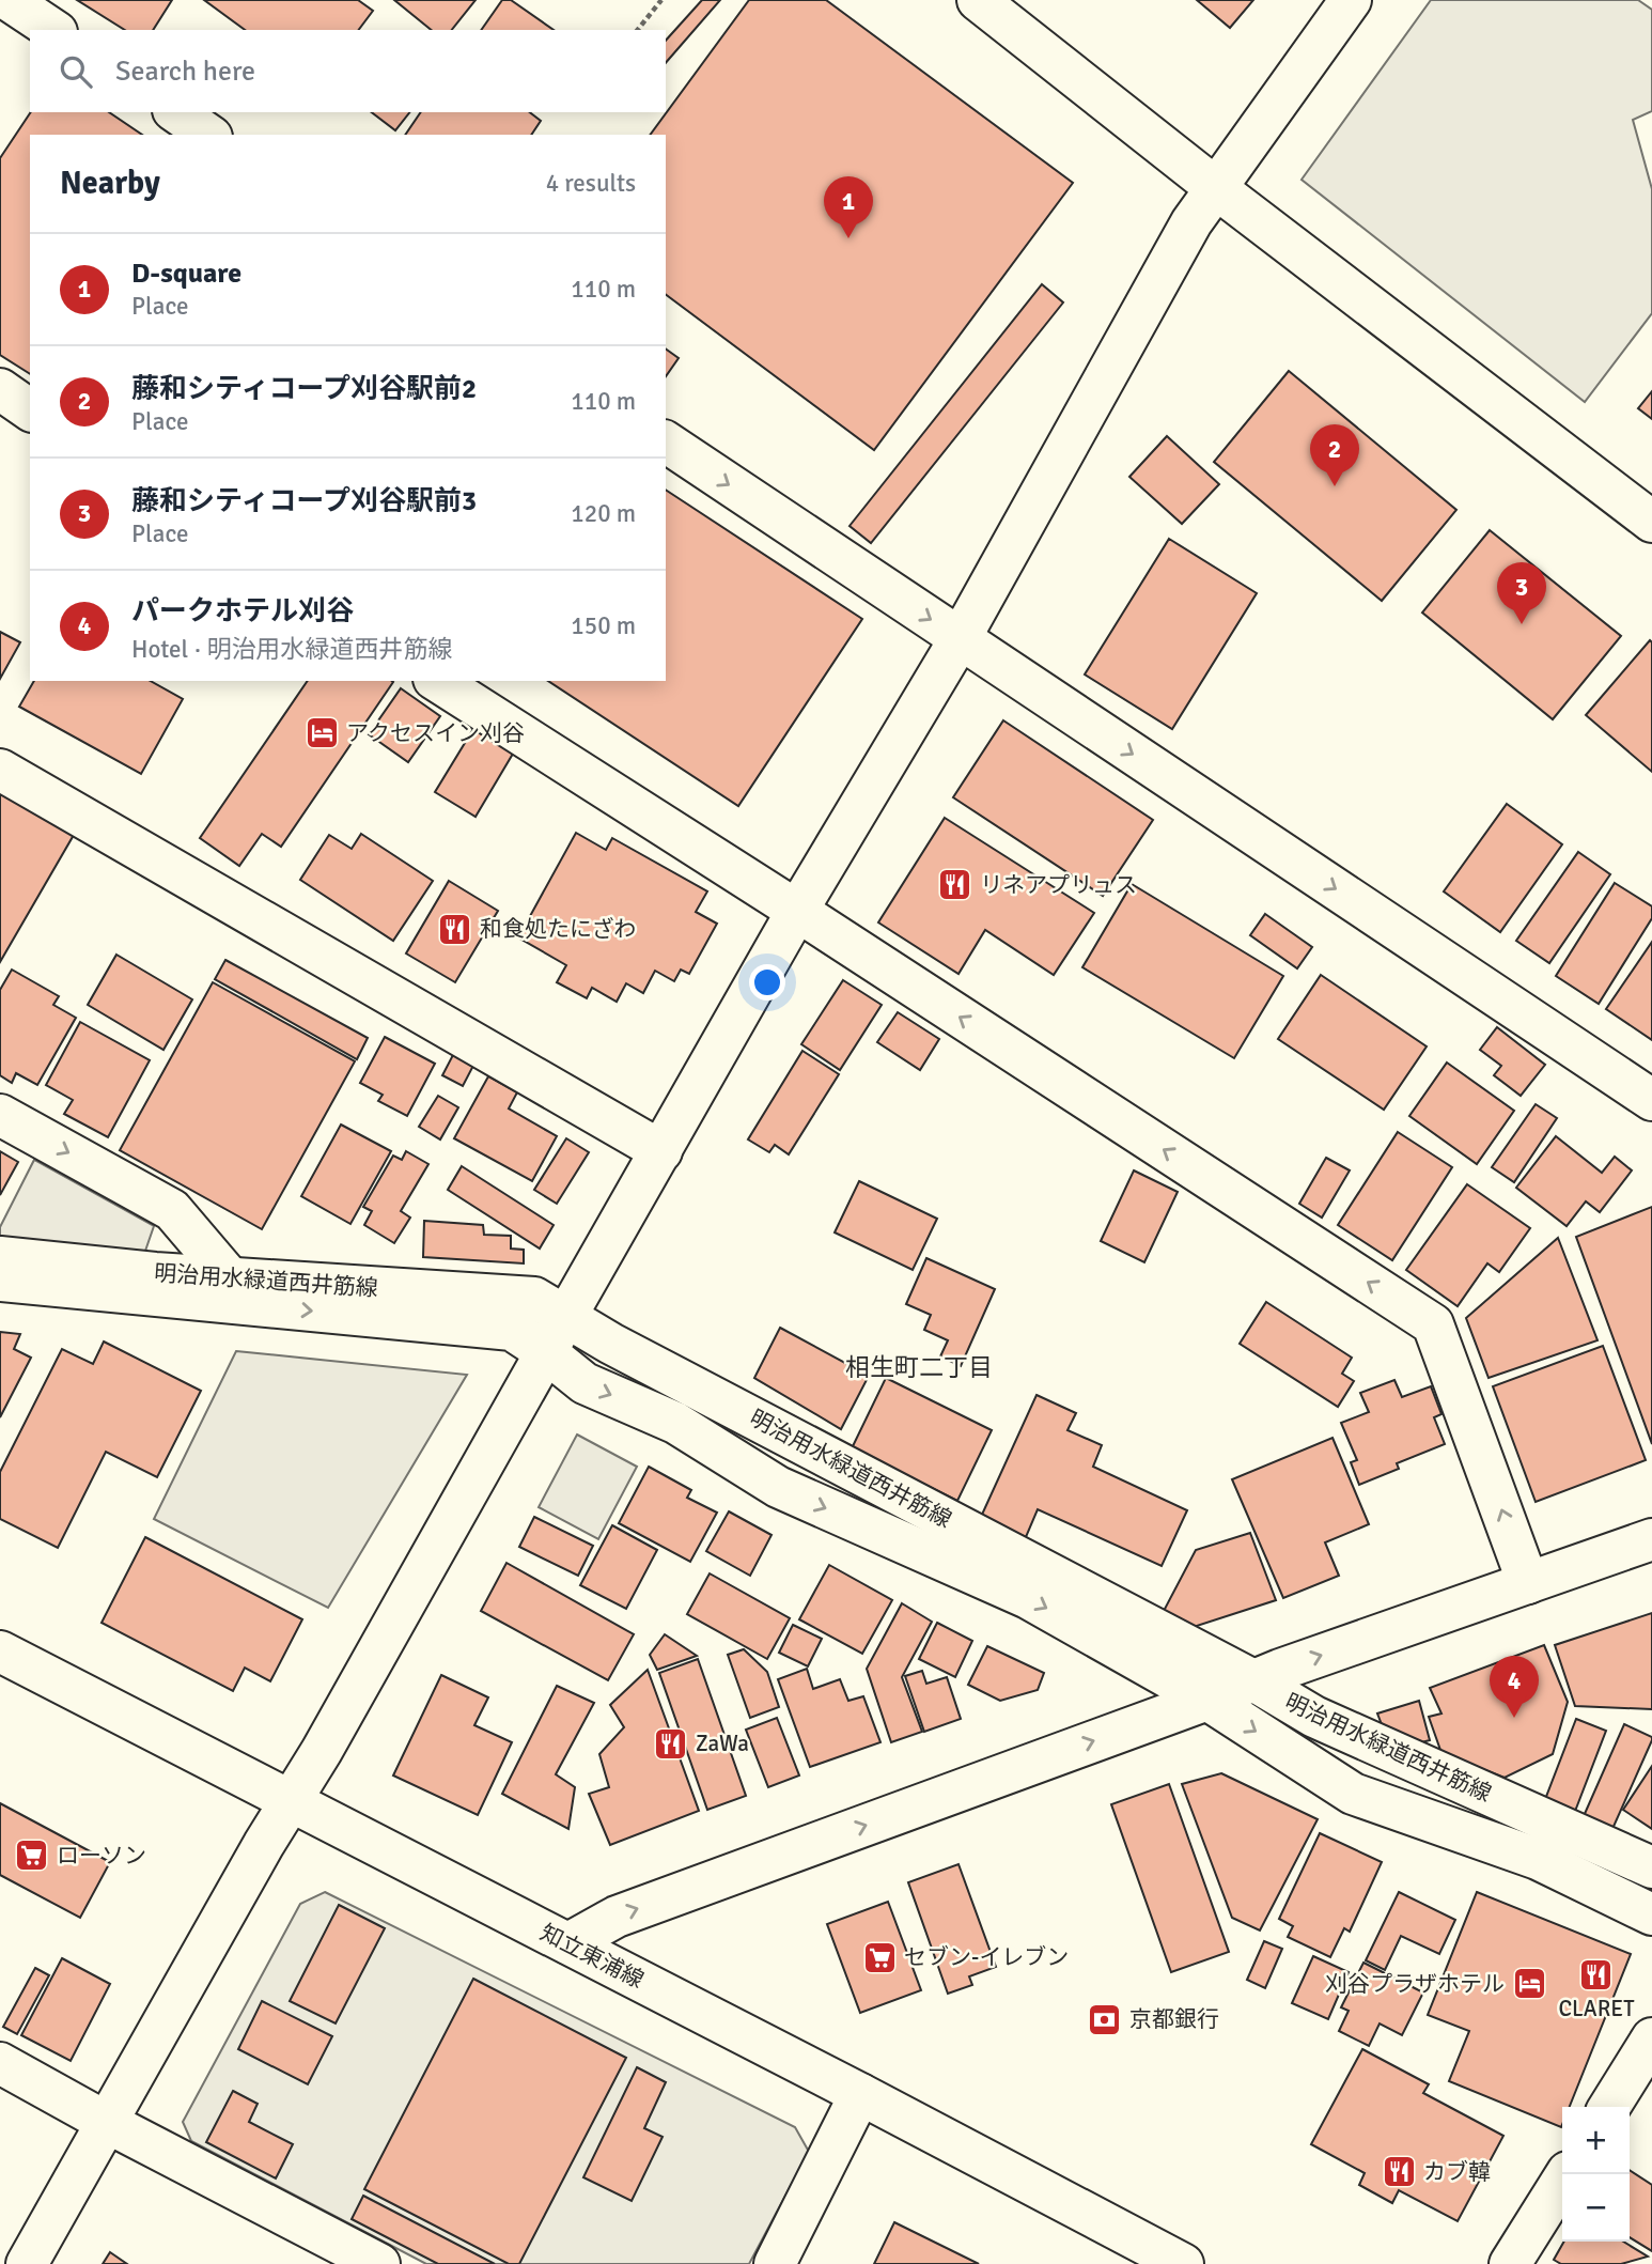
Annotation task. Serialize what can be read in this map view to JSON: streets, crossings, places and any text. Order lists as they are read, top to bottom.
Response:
{
  "streets": {
    "street": ["明治用水緑道西井筋線", "知立東浦線"]
  },
  "districts": ["相生町二丁目"],
  "places": {
    "hotel": ["アクセスイン刈谷", "刈谷プラザホテル"],
    "restaurant": [
      "リネアプリュス",
      "和食処たにざわ",
      "ZaWa",
      "CLARET",
      "カブ韓"
    ],
    "supermarket": ["ローソン", "セブン-イレブン"],
    "bank": ["京都銀行"]
  },
  "page": {
    "search": "Search here",
    "heading": ["Nearby", "4 results"],
    "pins": [
      "1",
      "2",
      "3",
      "4"
    ],
    "list": [
      {
        "mark": "1",
        "name": "D-square",
        "note": "Place",
        "value": "110 m"
      },
      {
        "mark": "2",
        "name": "藤和シティコープ刈谷駅前2",
        "note": "Place",
        "value": "110 m"
      },
      {
        "mark": "3",
        "name": "藤和シティコープ刈谷駅前3",
        "note": "Place",
        "value": "120 m"
      },
      {
        "mark": "4",
        "name": "パークホテル刈谷",
        "note": "Hotel · 明治用水緑道西井筋線",
        "value": "150 m"
      }
    ],
    "map_buttons": ["+", "−"]
  }
}
